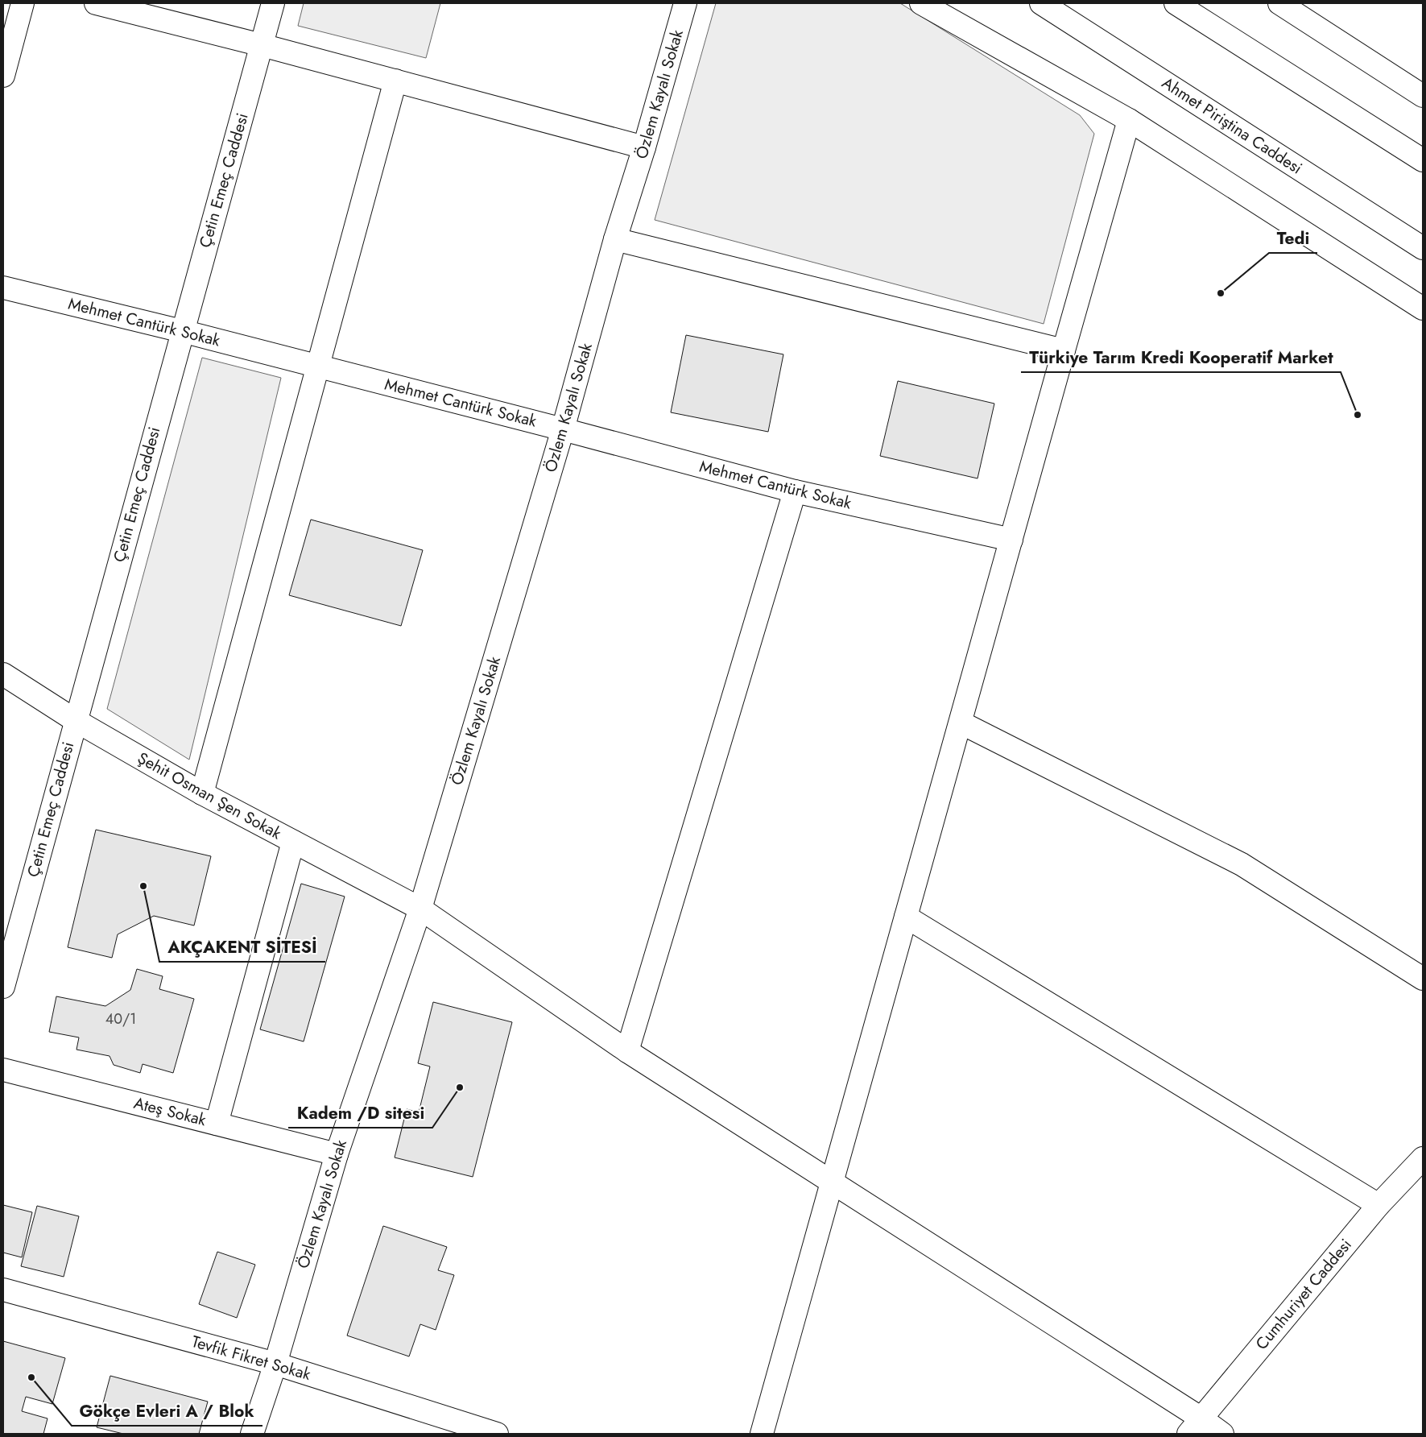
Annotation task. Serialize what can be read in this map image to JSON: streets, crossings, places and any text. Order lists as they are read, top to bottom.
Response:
{
  "streets": {
    "street": [
      "Özlem Kayalı Sokak",
      "Ahmet Piriştina Caddesi",
      "Çetin Emeç Caddesi",
      "Mehmet Cantürk Sokak",
      "Şehit Osman Şen Sokak",
      "Ateş Sokak",
      "Cumhuriyet Caddesi",
      "Tevfik Fikret Sokak"
    ]
  },
  "crossings": [
    ["Özlem Kayalı Sokak", "Mehmet Cantürk Sokak"],
    ["Özlem Kayalı Sokak", "Şehit Osman Şen Sokak"],
    ["Özlem Kayalı Sokak", "Ateş Sokak"],
    ["Özlem Kayalı Sokak", "Tevfik Fikret Sokak"],
    ["Çetin Emeç Caddesi", "Mehmet Cantürk Sokak"],
    ["Çetin Emeç Caddesi", "Şehit Osman Şen Sokak"],
    ["Şehit Osman Şen Sokak", "Cumhuriyet Caddesi"]
  ],
  "places": [
    "Tedi",
    "Türkiye Tarım Kredi Kooperatif Market",
    "AKÇAKENT SİTESİ",
    "Kadem /D sitesi",
    "Gökçe Evleri A / Blok"
  ],
  "house_numbers": ["40/1"]
}
